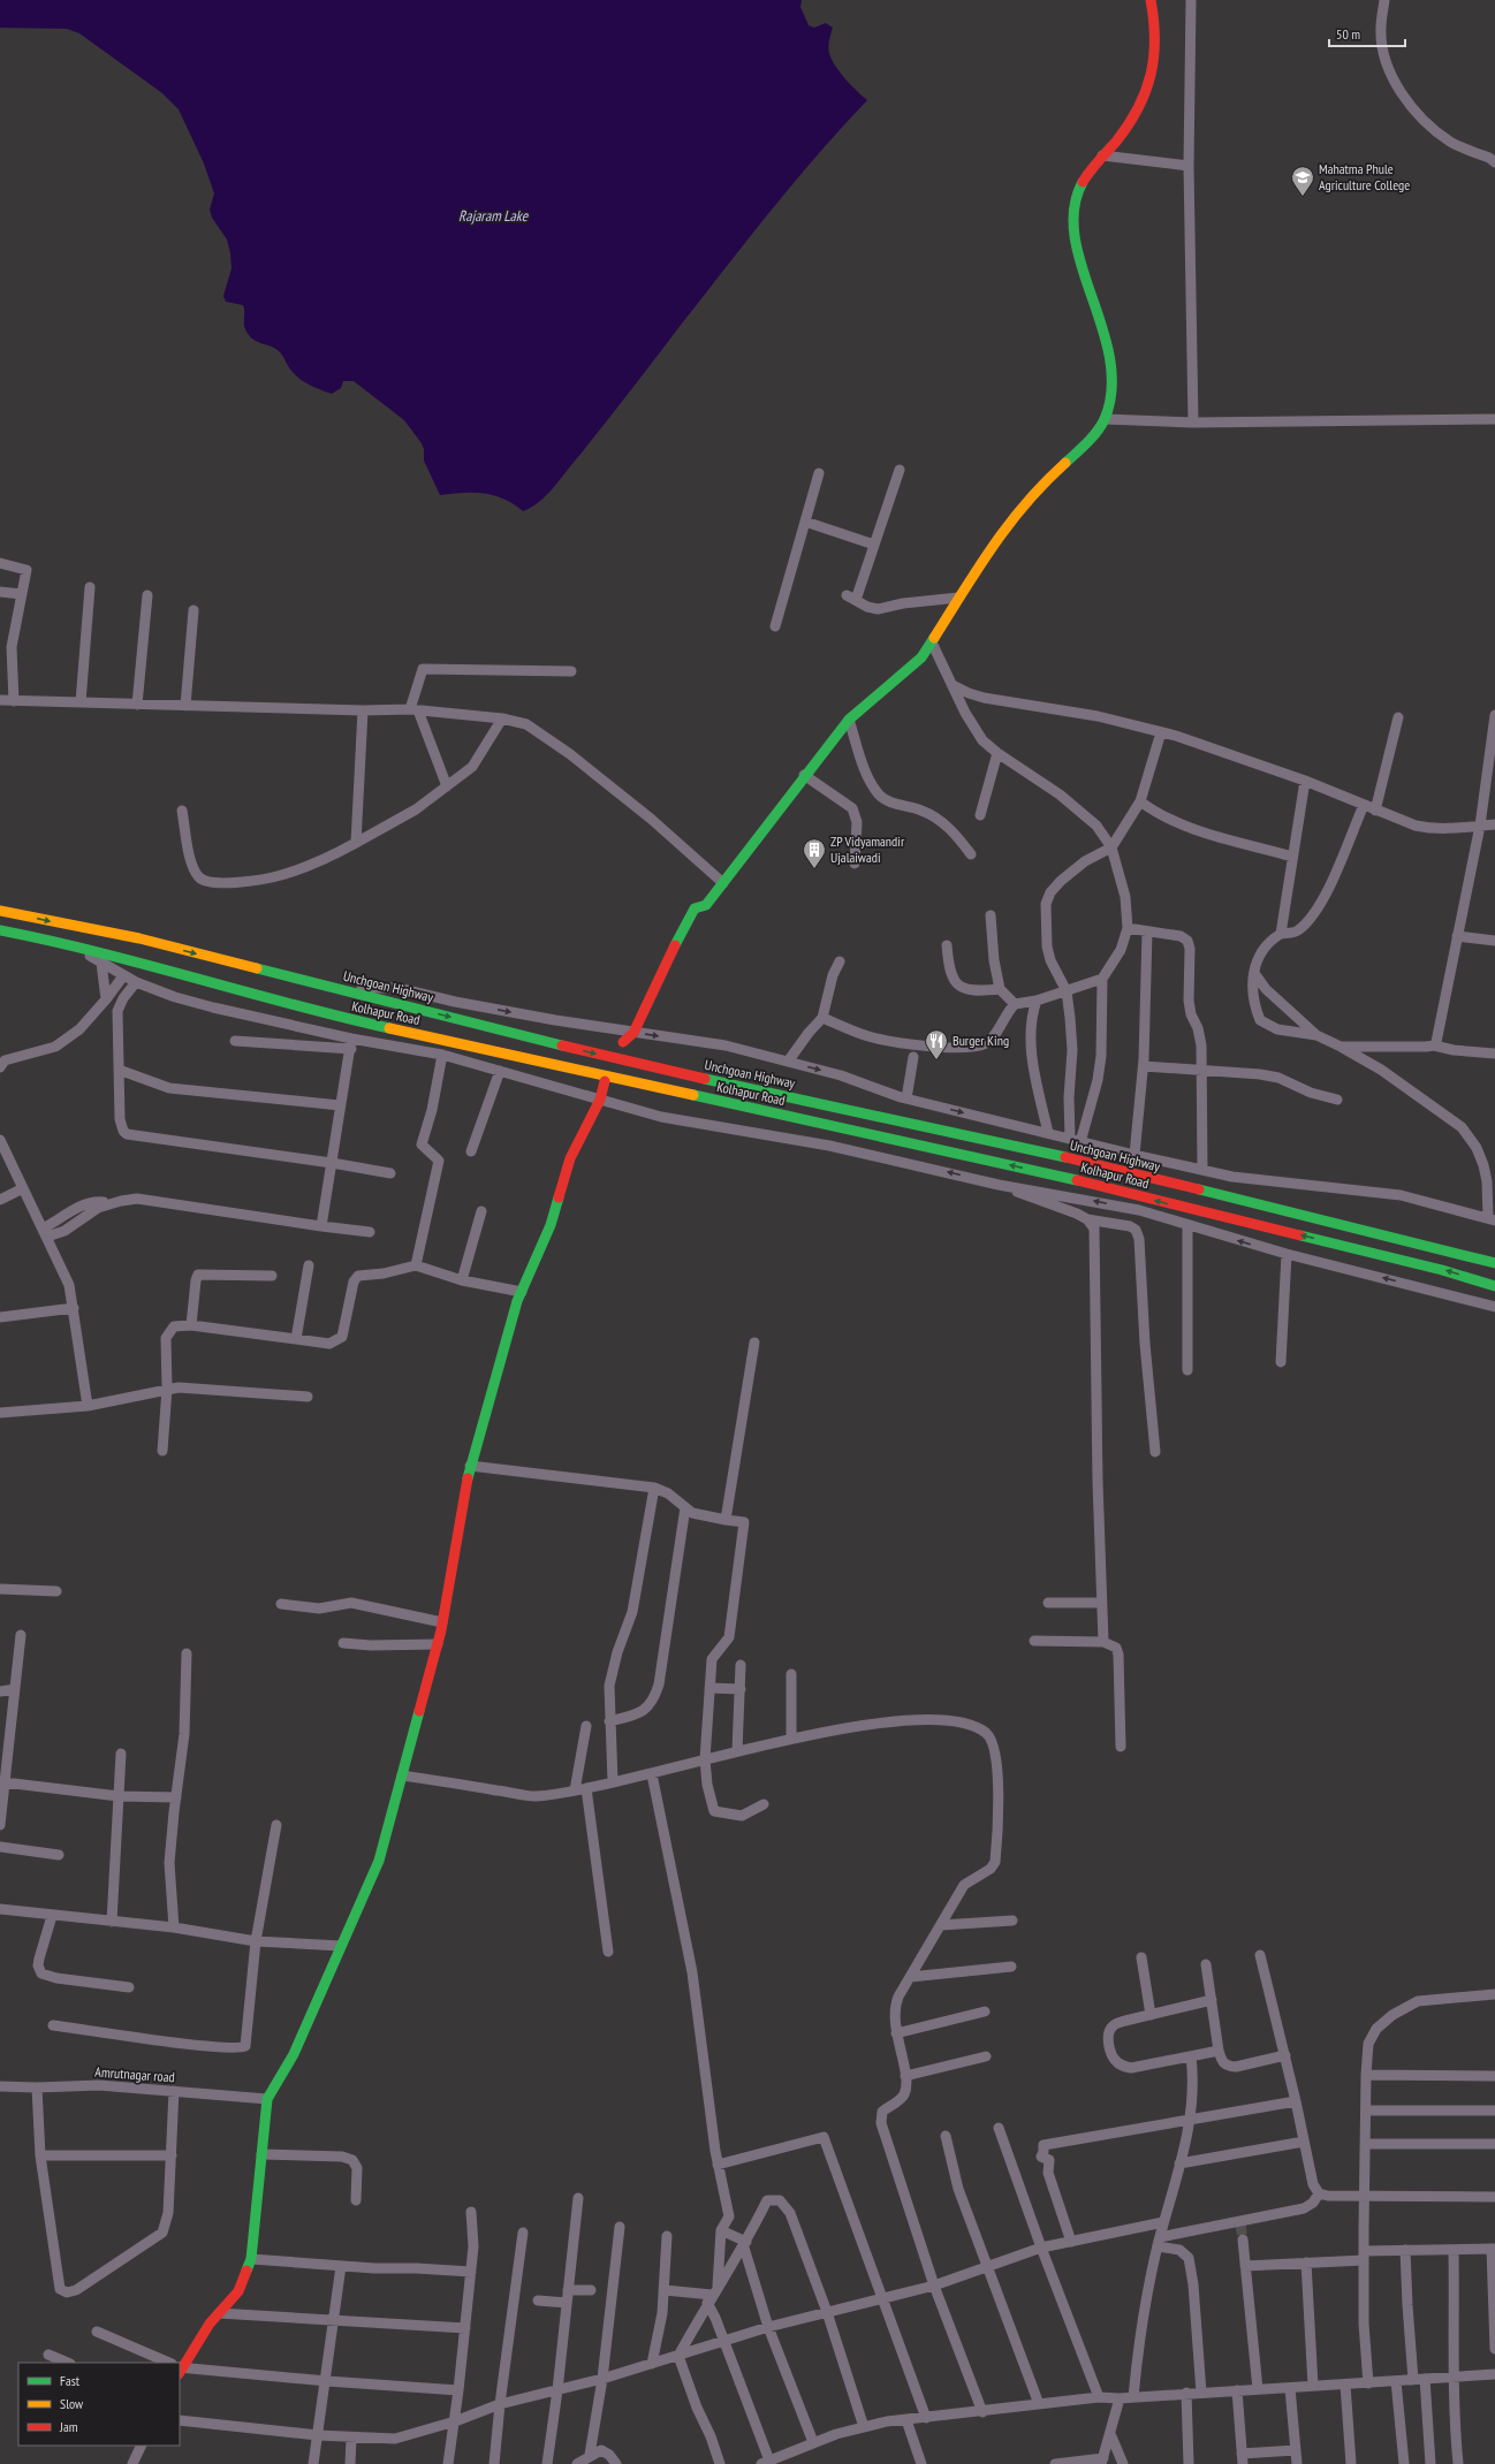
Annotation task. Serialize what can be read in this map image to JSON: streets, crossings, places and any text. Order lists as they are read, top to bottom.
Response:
{
  "streets": {
    "main road": ["Unchgoan Highway", "Kolhapur Road"],
    "street": ["Amrutnagar road"]
  },
  "one_way": ["Unchgoan Highway", "Kolhapur Road"],
  "water": ["Rajaram Lake"],
  "places": {
    "school or university": ["Mahatma Phule Agriculture College"],
    "building": ["ZP Vidyamandir Ujalaiwadi"],
    "restaurant": ["Burger King"]
  },
  "legend": ["Fast", "Slow", "Jam"],
  "scale_bar": "50 m"
}
